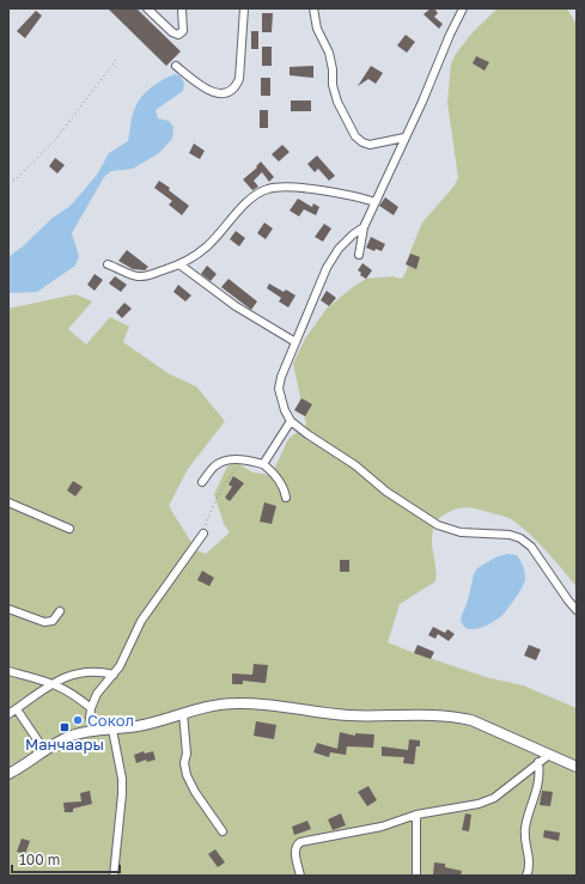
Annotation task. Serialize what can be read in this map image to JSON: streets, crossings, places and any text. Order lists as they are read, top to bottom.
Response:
{
  "places": {
    "other": ["Сокол"],
    "transit": ["Манчаары"]
  },
  "scale_bar": "100 m"
}
